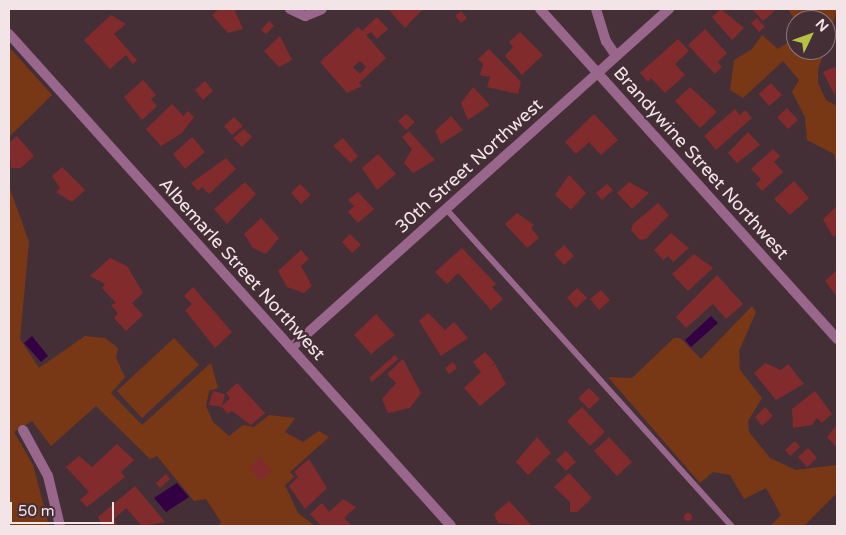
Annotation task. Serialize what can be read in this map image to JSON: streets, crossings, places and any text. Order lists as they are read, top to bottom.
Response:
{
  "streets": {
    "street": ["Brandywine Street Northwest", "30th Street Northwest", "Albemarle Street Northwest"]
  },
  "crossings": [
    ["Brandywine Street Northwest", "30th Street Northwest"],
    ["30th Street Northwest", "Albemarle Street Northwest"]
  ],
  "scale_bar": "50 m",
  "north": "top right"
}
